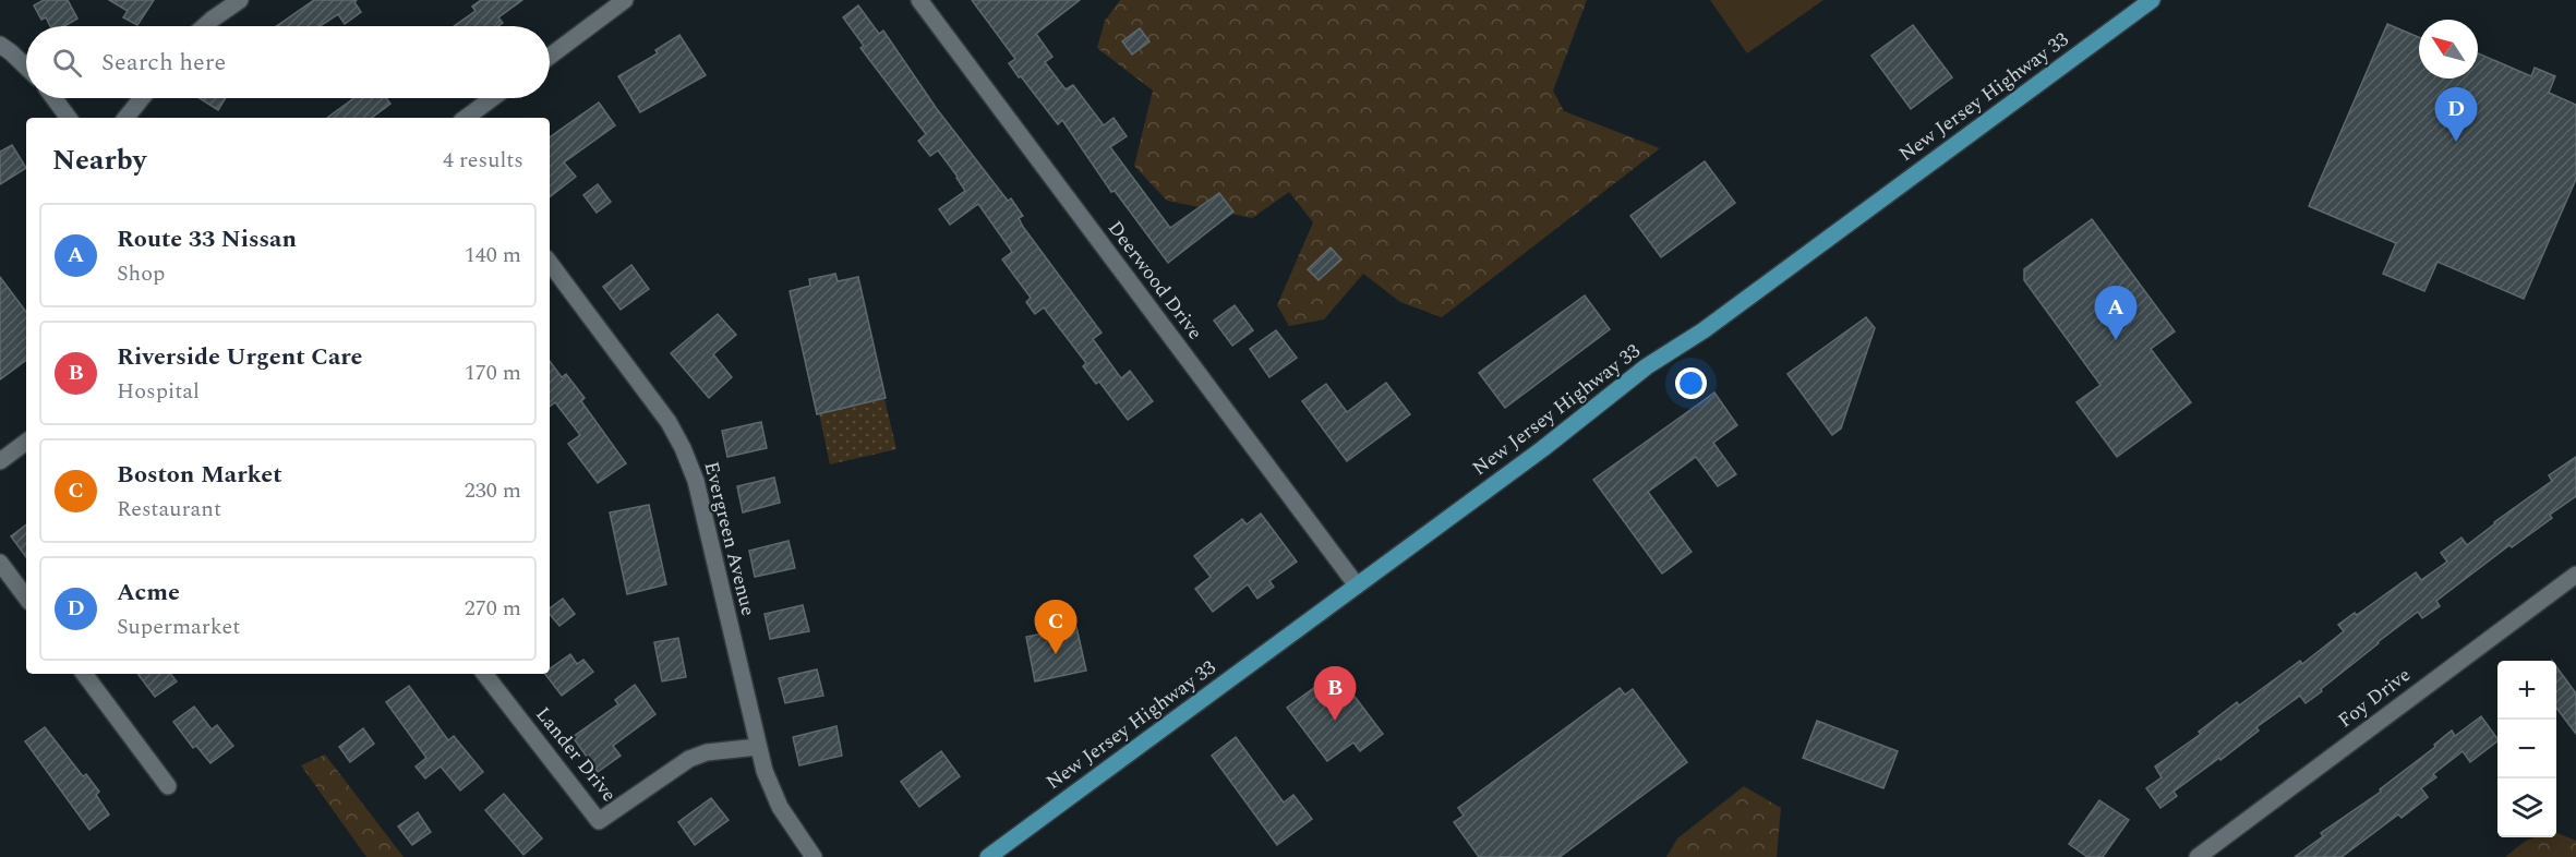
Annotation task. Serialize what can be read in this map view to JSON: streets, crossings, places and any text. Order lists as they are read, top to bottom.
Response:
{
  "streets": {
    "main road": ["New Jersey Highway 33"],
    "street": [
      "Deerwood Drive",
      "Evergreen Avenue",
      "Foy Drive",
      "Lander Drive"
    ]
  },
  "crossings": [
    ["New Jersey Highway 33", "Deerwood Drive"],
    ["Evergreen Avenue", "Lander Drive"]
  ],
  "north": "top left",
  "page": {
    "search": "Search here",
    "pins": [
      "D",
      "A",
      "C",
      "B"
    ],
    "heading": ["Nearby", "4 results"],
    "list": [
      {
        "mark": "A",
        "name": "Route 33 Nissan",
        "note": "Shop",
        "value": "140 m"
      },
      {
        "mark": "B",
        "name": "Riverside Urgent Care",
        "note": "Hospital",
        "value": "170 m"
      },
      {
        "mark": "C",
        "name": "Boston Market",
        "note": "Restaurant",
        "value": "230 m"
      },
      {
        "mark": "D",
        "name": "Acme",
        "note": "Supermarket",
        "value": "270 m"
      }
    ],
    "map_buttons": ["+", "−"]
  }
}
